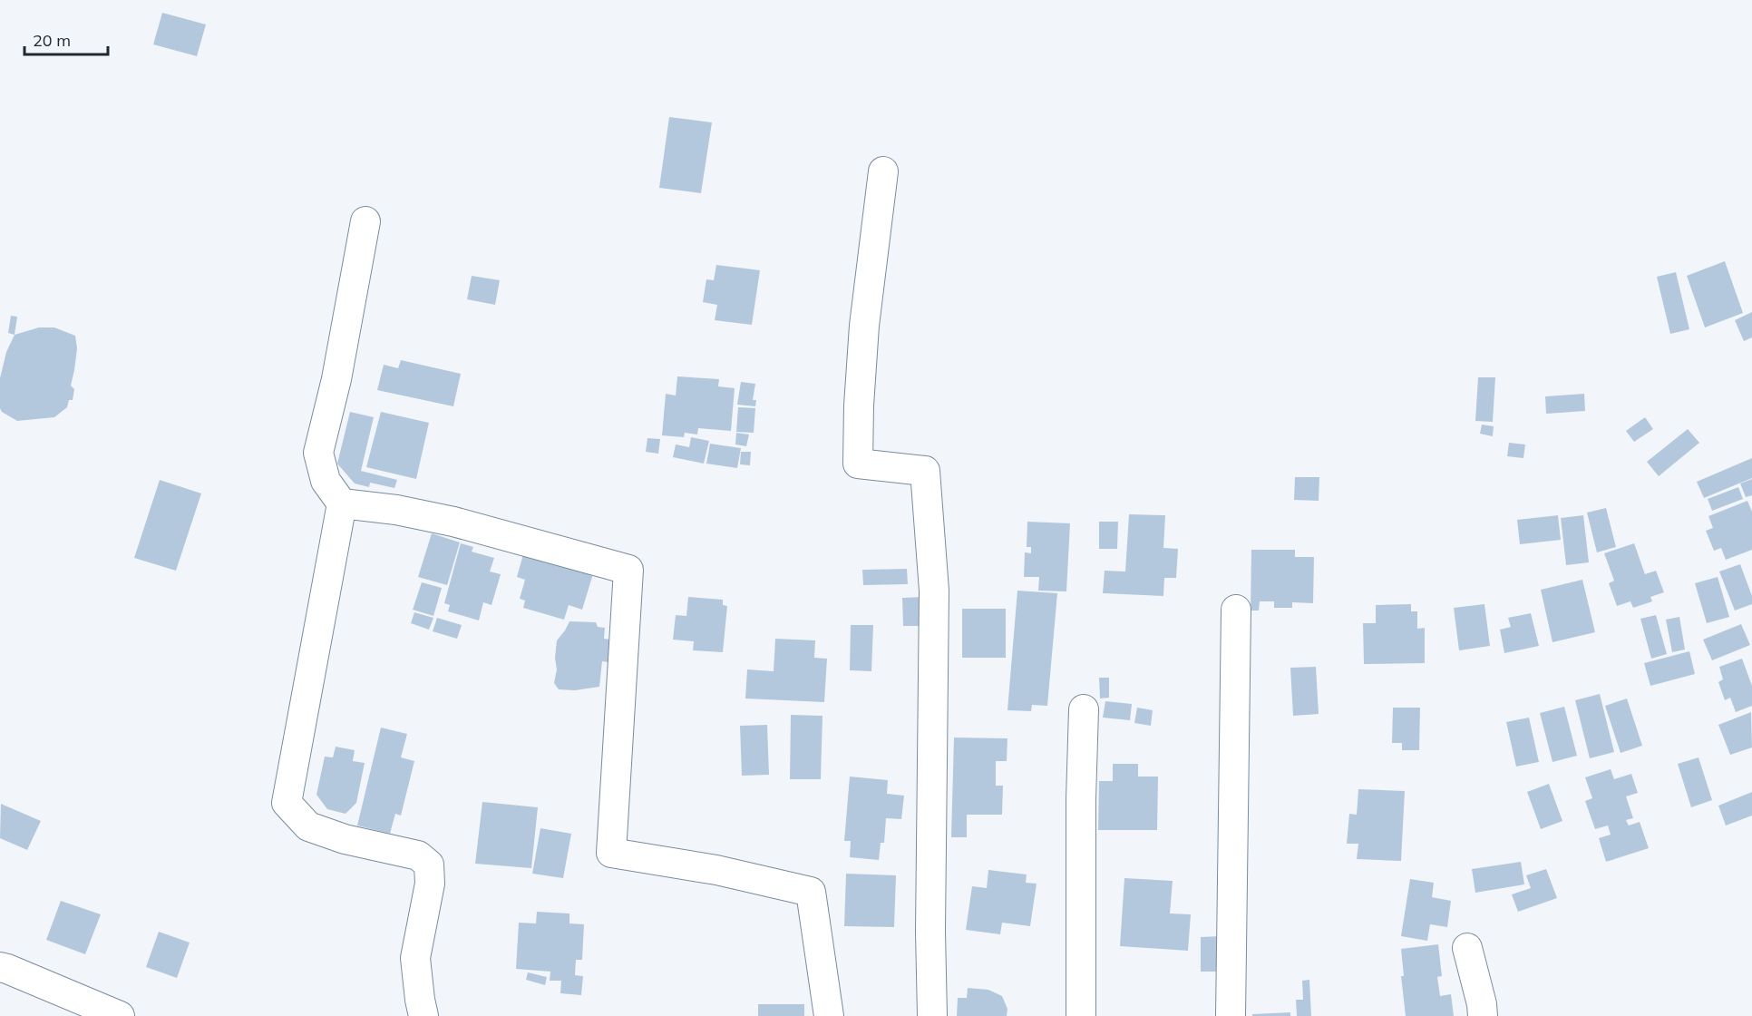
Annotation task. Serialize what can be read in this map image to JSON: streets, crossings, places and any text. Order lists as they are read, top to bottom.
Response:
{
  "scale_bar": "20 m"
}
